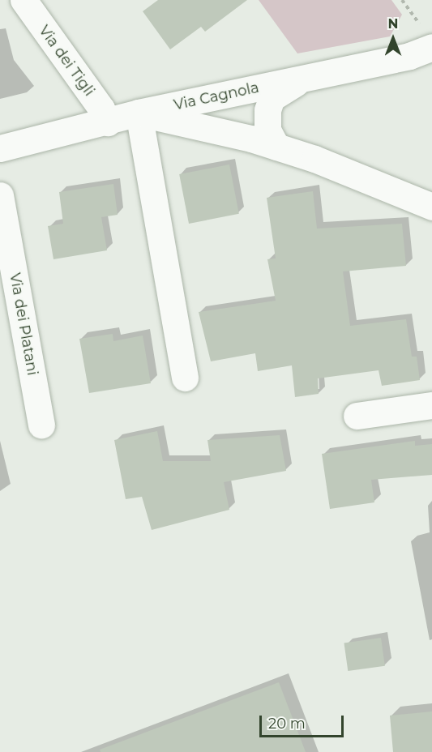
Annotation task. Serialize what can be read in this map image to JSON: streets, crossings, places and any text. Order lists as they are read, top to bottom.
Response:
{
  "streets": {
    "street": ["Via dei Tigli", "Via Cagnola", "Via dei Platani"]
  },
  "crossings": [
    ["Via dei Tigli", "Via Cagnola"]
  ],
  "scale_bar": "20 m",
  "north": "top"
}
